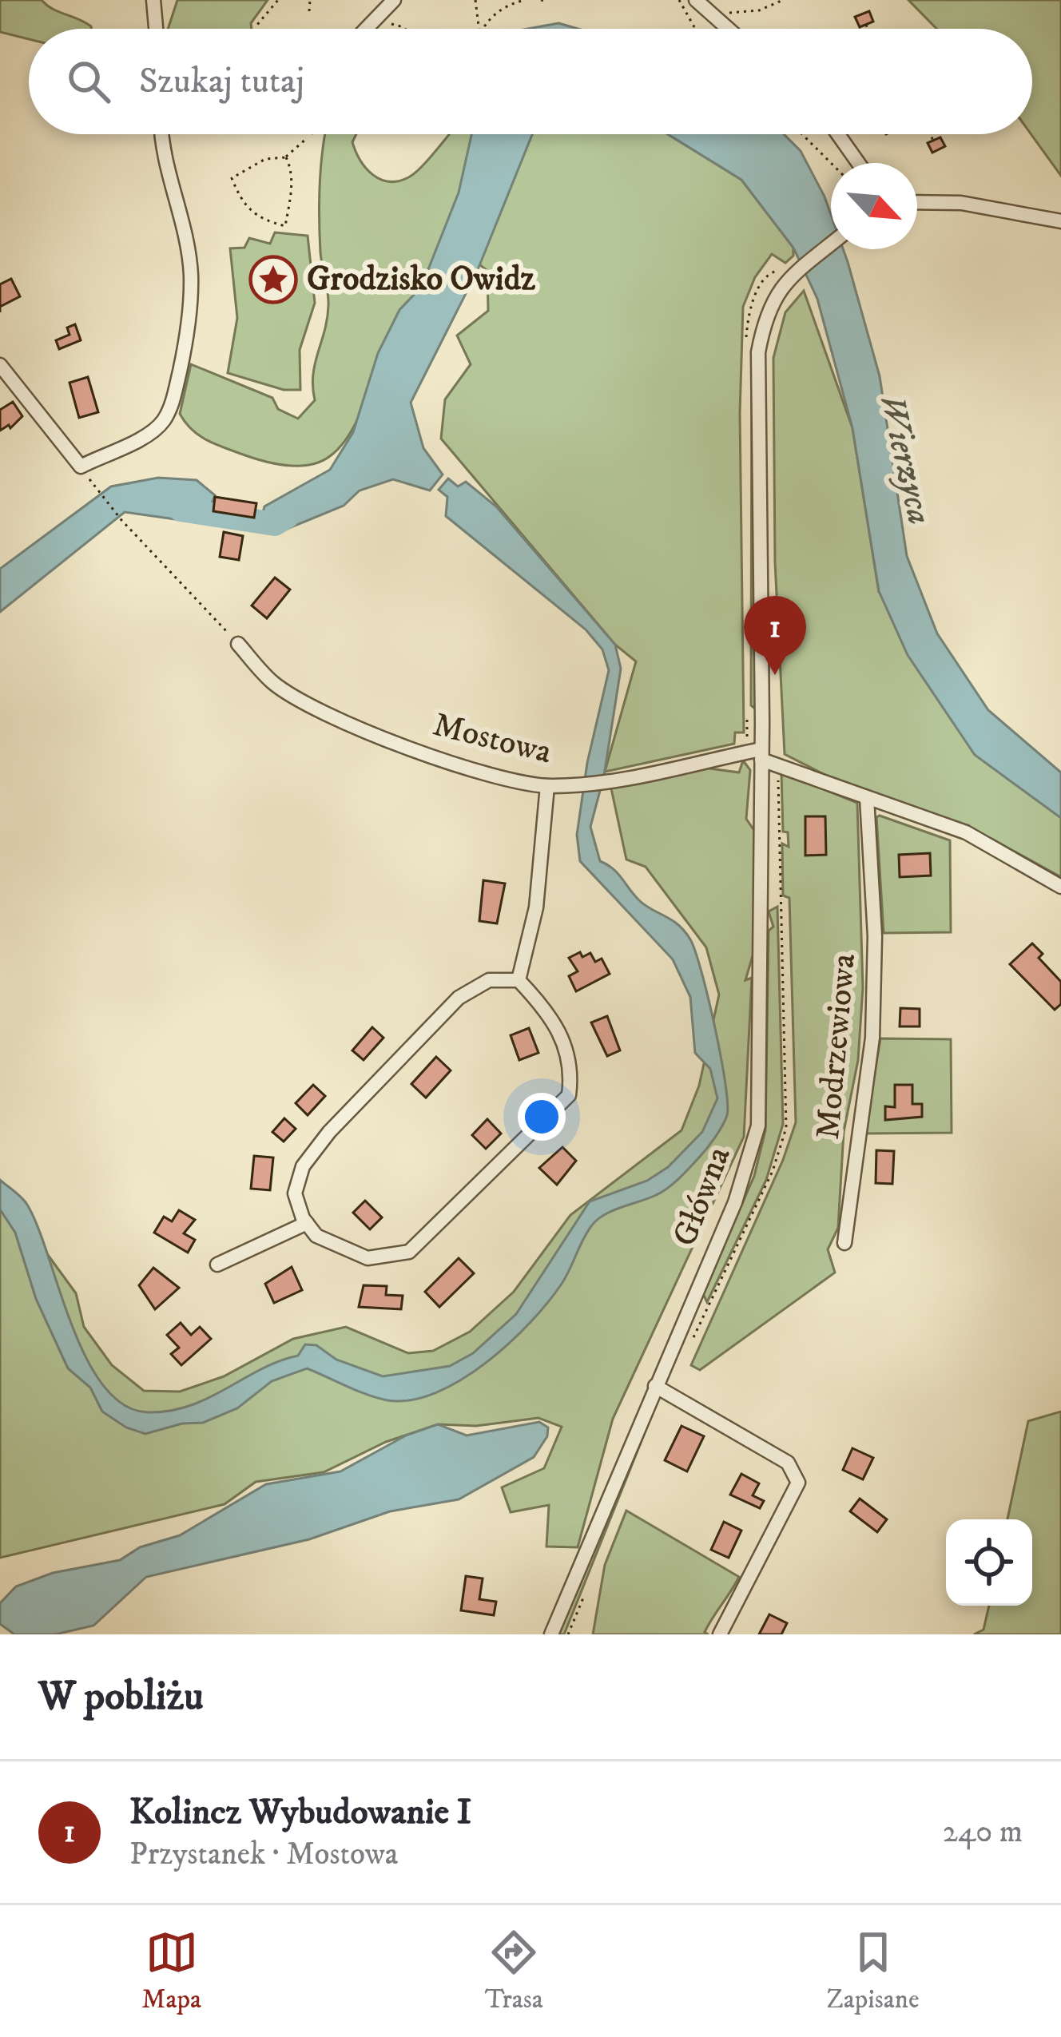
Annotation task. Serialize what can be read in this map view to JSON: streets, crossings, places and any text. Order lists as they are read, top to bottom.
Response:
{
  "streets": {
    "street": ["Mostowa", "Modrzewiowa", "Główna"]
  },
  "crossings": [
    ["Mostowa", "Główna"]
  ],
  "water": ["Wierzyca"],
  "places": {
    "place": ["Grodzisko Owidz"]
  },
  "north": "bottom right",
  "page": {
    "search": "Szukaj tutaj",
    "pins": "1",
    "heading": "W pobliżu",
    "list": [
      {
        "mark": "1",
        "name": "Kolincz Wybudowanie I",
        "note": "Przystanek · Mostowa",
        "value": "240 m"
      }
    ],
    "nav": ["Mapa", "Trasa", "Zapisane"]
  }
}
